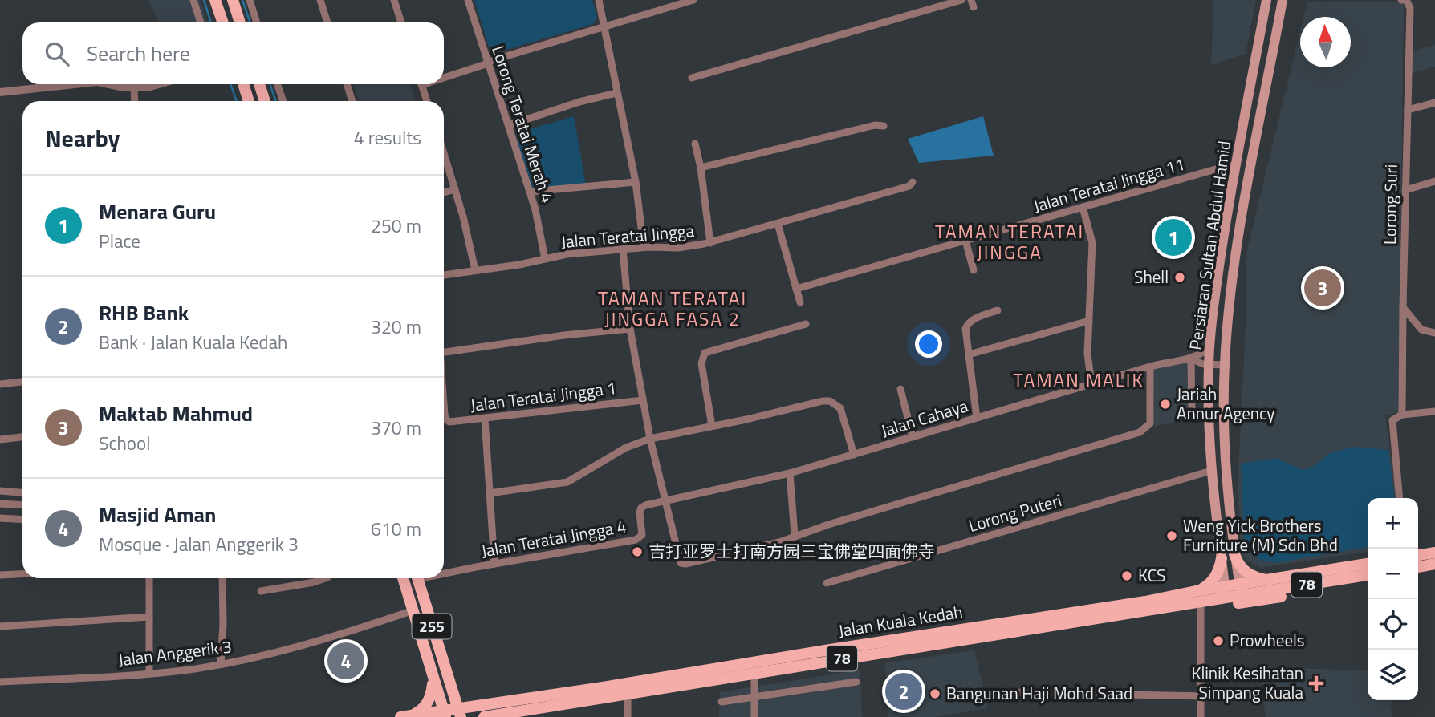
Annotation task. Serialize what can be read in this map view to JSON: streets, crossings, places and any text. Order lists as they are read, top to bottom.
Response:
{
  "streets": {
    "main road": [
      "Persiaran Sultan Abdul Hamid",
      "78",
      "Jalan Kuala Kedah",
      "255"
    ],
    "street": [
      "Lorong Teratai Merah 4",
      "Jalan Teratai Jingga 11",
      "Lorong Suri",
      "Jalan Teratai Jingga",
      "Jalan Teratai Jingga 1",
      "Jalan Cahaya",
      "Lorong Puteri",
      "Jalan Teratai Jingga 4",
      "Jalan Anggerik 3"
    ]
  },
  "crossings": [
    ["Lorong Teratai Merah 4", "Jalan Teratai Jingga"],
    ["Jalan Teratai Jingga 11", "Persiaran Sultan Abdul Hamid"],
    ["Persiaran Sultan Abdul Hamid", "Jalan Cahaya"],
    ["Persiaran Sultan Abdul Hamid", "Lorong Puteri"],
    ["Persiaran Sultan Abdul Hamid", "Jalan Kuala Kedah"],
    ["Jalan Cahaya", "Jalan Teratai Jingga 4"],
    ["Jalan Kuala Kedah", "255"],
    ["255", "Jalan Anggerik 3"]
  ],
  "districts": ["TAMAN TERATAI JINGGA", "TAMAN TERATAI JINGGA FASA 2", "TAMAN MALIK"],
  "places": {
    "other": [
      "Shell",
      "Jariah Annur Agency",
      "Weng Yick Brothers Furniture (M) Sdn Bhd",
      "吉打亚罗士打南方园三宝佛堂四面佛寺",
      "KCS",
      "Prowheels",
      "Bangunan Haji Mohd Saad"
    ],
    "health": ["Klinik Kesihatan Simpang Kuala"]
  },
  "north": "top",
  "page": {
    "search": "Search here",
    "heading": ["Nearby", "4 results"],
    "list": [
      {
        "mark": "1",
        "name": "Menara Guru",
        "note": "Place",
        "value": "250 m"
      },
      {
        "mark": "2",
        "name": "RHB Bank",
        "note": "Bank · Jalan Kuala Kedah",
        "value": "320 m"
      },
      {
        "mark": "3",
        "name": "Maktab Mahmud",
        "note": "School",
        "value": "370 m"
      },
      {
        "mark": "4",
        "name": "Masjid Aman",
        "note": "Mosque · Jalan Anggerik 3",
        "value": "610 m"
      }
    ],
    "pins": [
      "1",
      "3",
      "4",
      "2"
    ],
    "map_buttons": ["+", "−"]
  }
}
